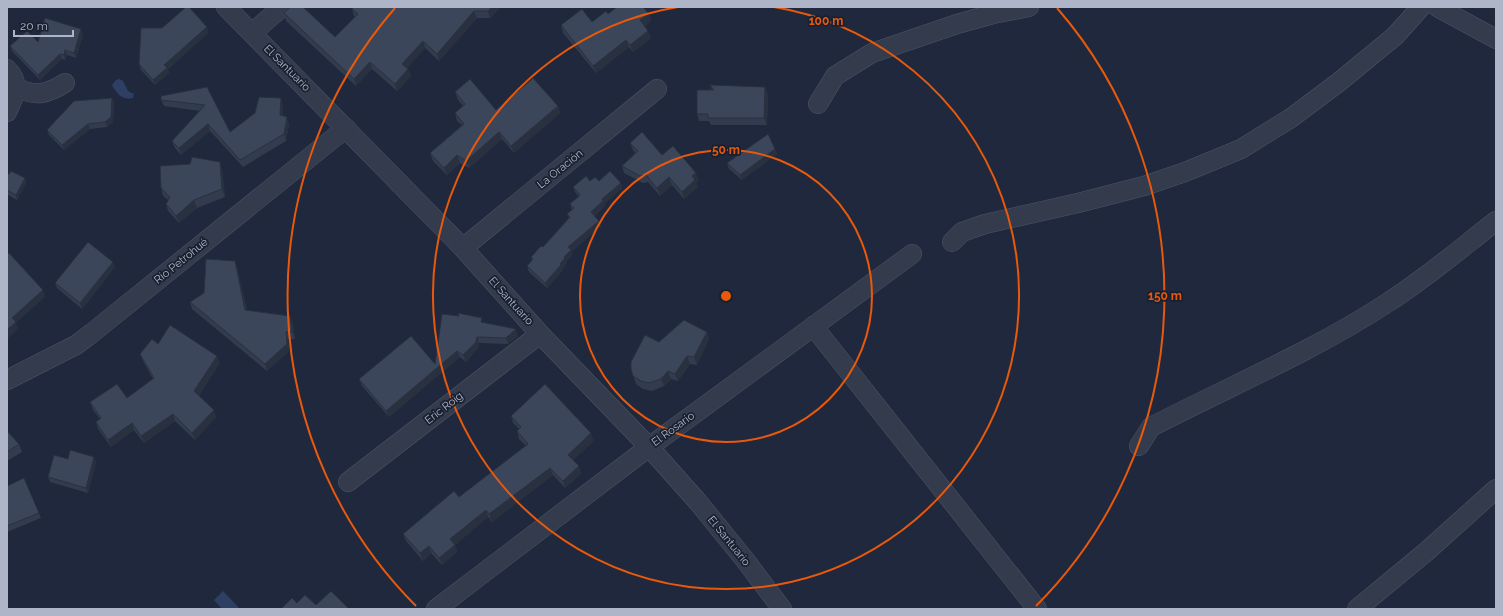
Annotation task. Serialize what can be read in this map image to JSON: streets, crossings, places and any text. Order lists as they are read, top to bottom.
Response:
{
  "streets": {
    "street": [
      "El Santuario",
      "La Oración",
      "Río Petrohué",
      "Eric Roig",
      "El Rosario"
    ]
  },
  "crossings": [
    ["El Santuario", "La Oración"],
    ["El Santuario", "Río Petrohué"],
    ["El Santuario", "Eric Roig"],
    ["El Santuario", "El Rosario"]
  ],
  "scale_bar": "20 m",
  "rings": ["100 m", "50 m", "150 m"]
}
